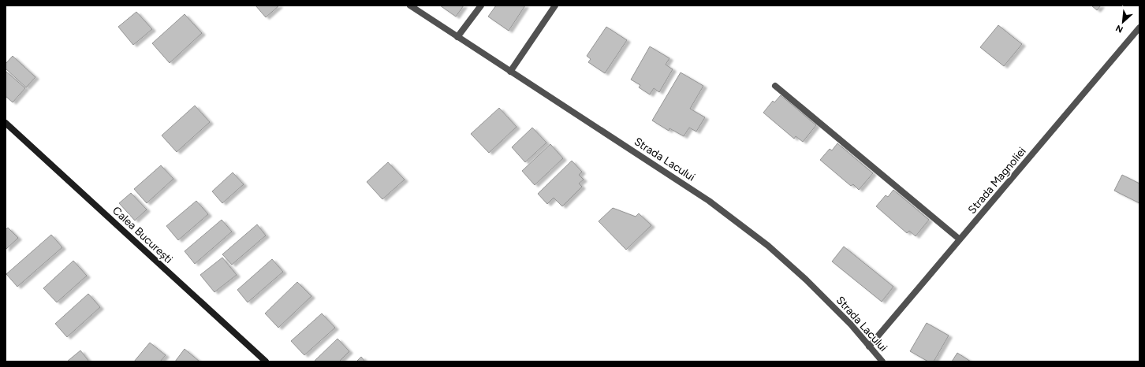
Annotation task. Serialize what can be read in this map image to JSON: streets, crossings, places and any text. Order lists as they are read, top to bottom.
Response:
{
  "streets": {
    "main road": ["Calea București"],
    "street": ["Strada Lacului", "Strada Magnoliei"]
  },
  "crossings": [
    ["Strada Lacului", "Strada Magnoliei"]
  ],
  "north": "bottom left"
}
